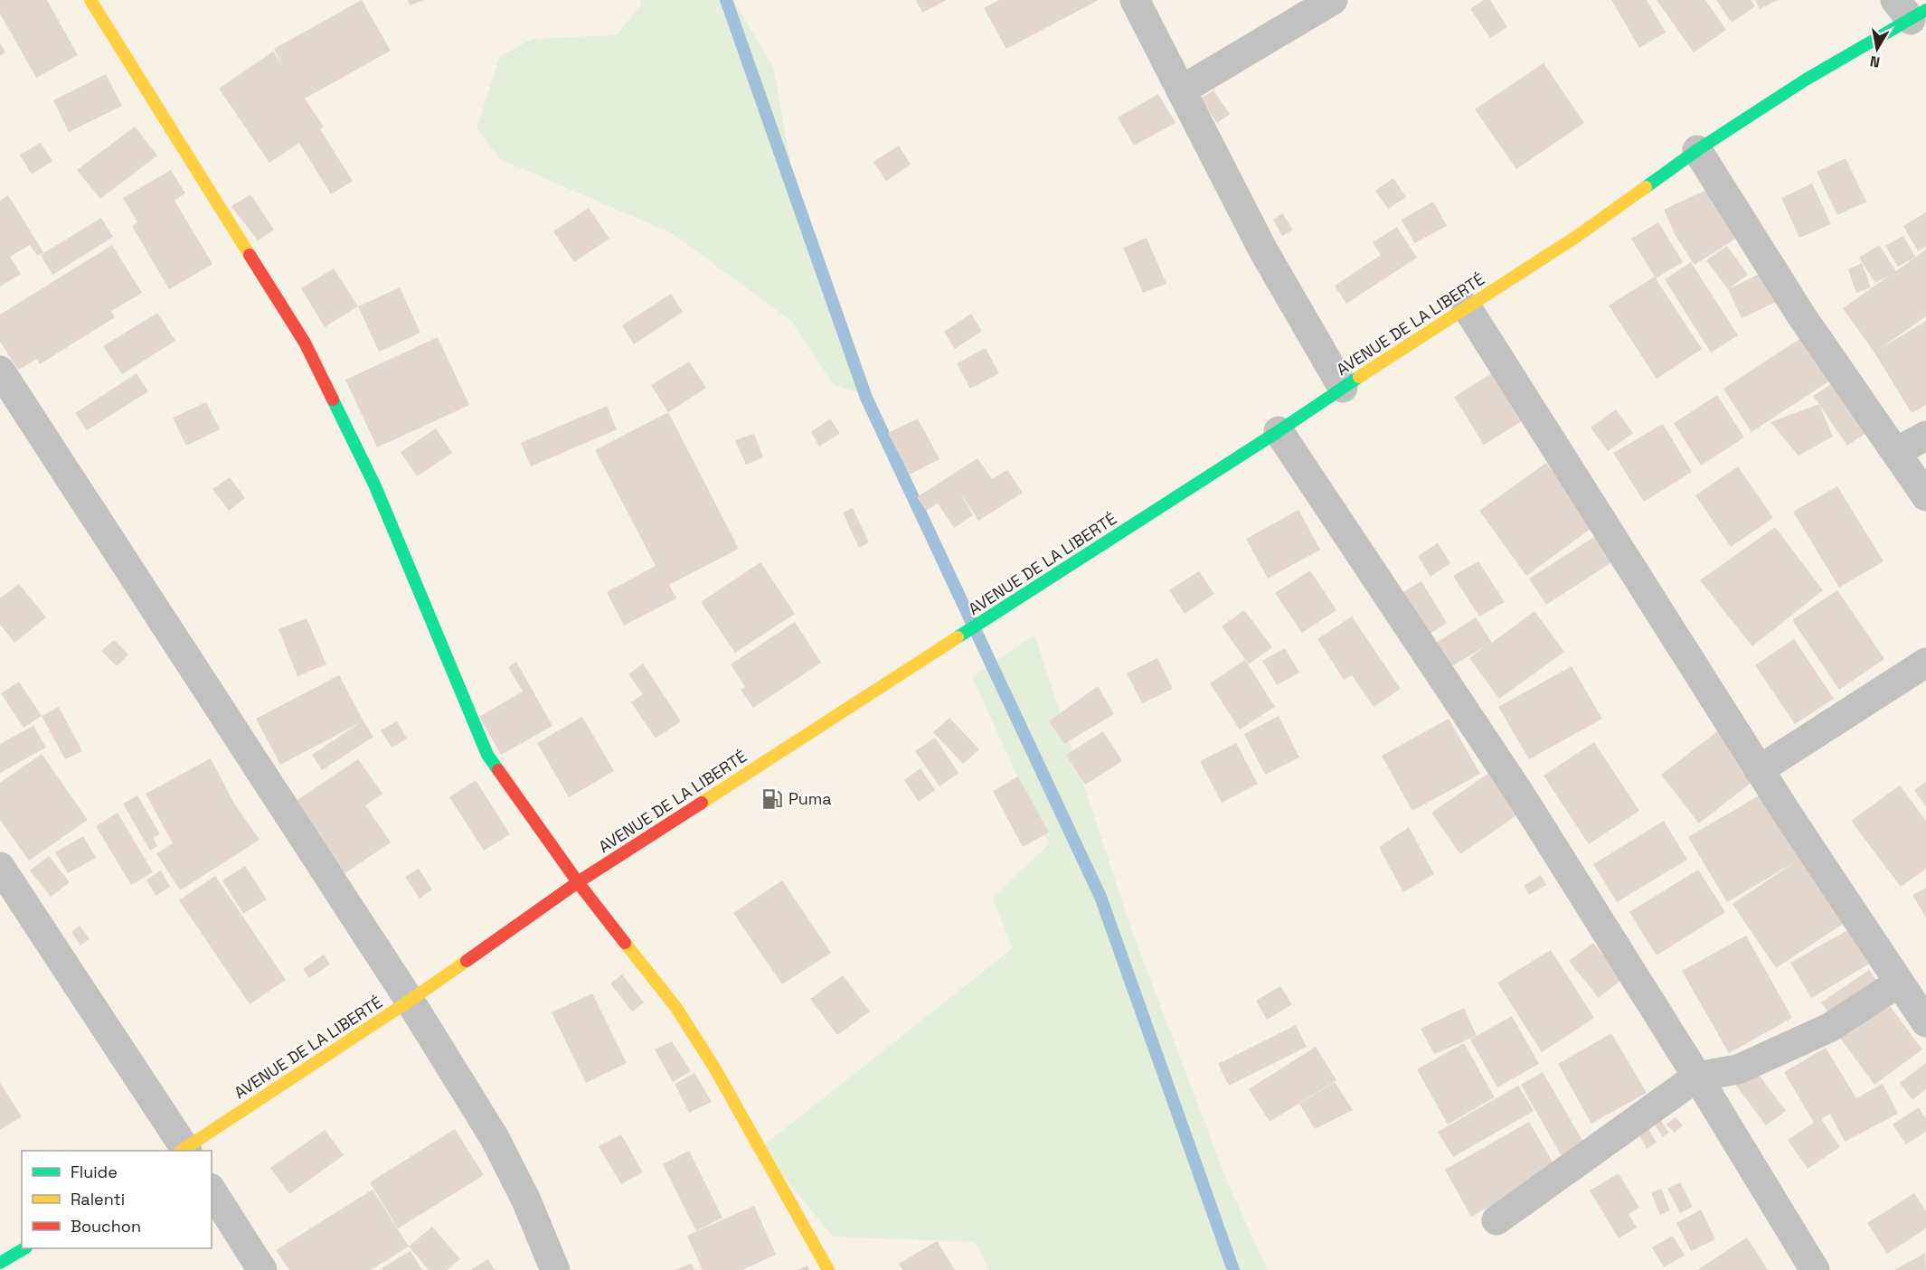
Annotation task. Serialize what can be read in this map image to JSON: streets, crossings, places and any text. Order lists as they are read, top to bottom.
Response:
{
  "streets": {
    "street": ["AVENUE DE LA LIBERTÉ"]
  },
  "places": {
    "fuel station": ["Puma"]
  },
  "legend": ["Fluide", "Ralenti", "Bouchon"],
  "north": "bottom"
}
